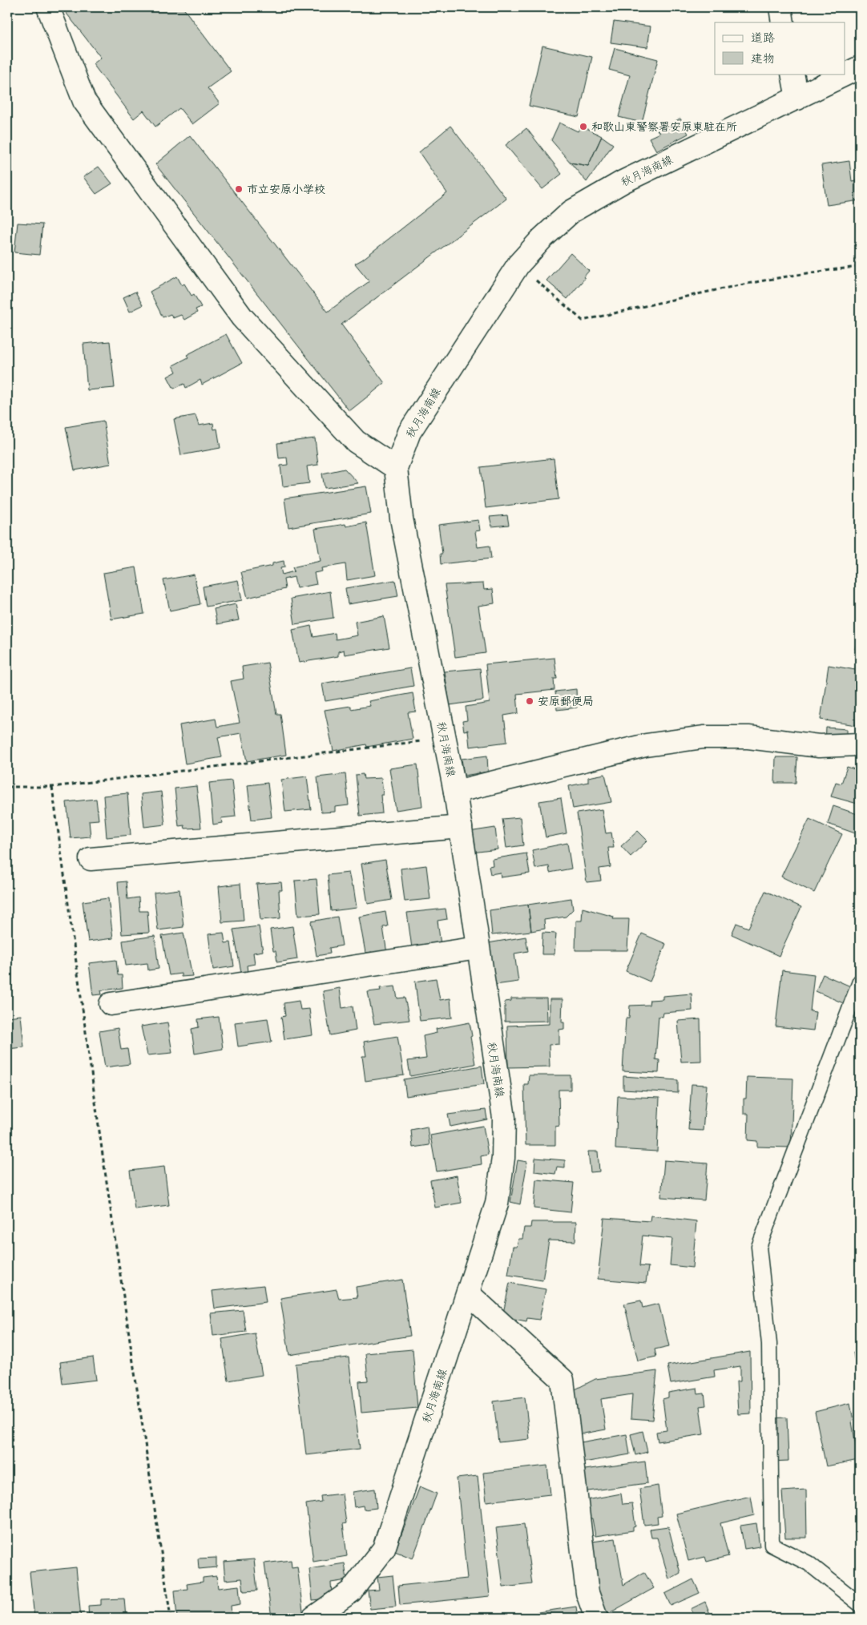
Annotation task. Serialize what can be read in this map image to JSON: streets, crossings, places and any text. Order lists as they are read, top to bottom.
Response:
{
  "streets": {
    "street": ["秋月海南線"]
  },
  "places": ["和歌山東警察署安原東駐在所", "市立安原小学校", "安原郵便局"],
  "legend": ["道路", "建物"]
}
